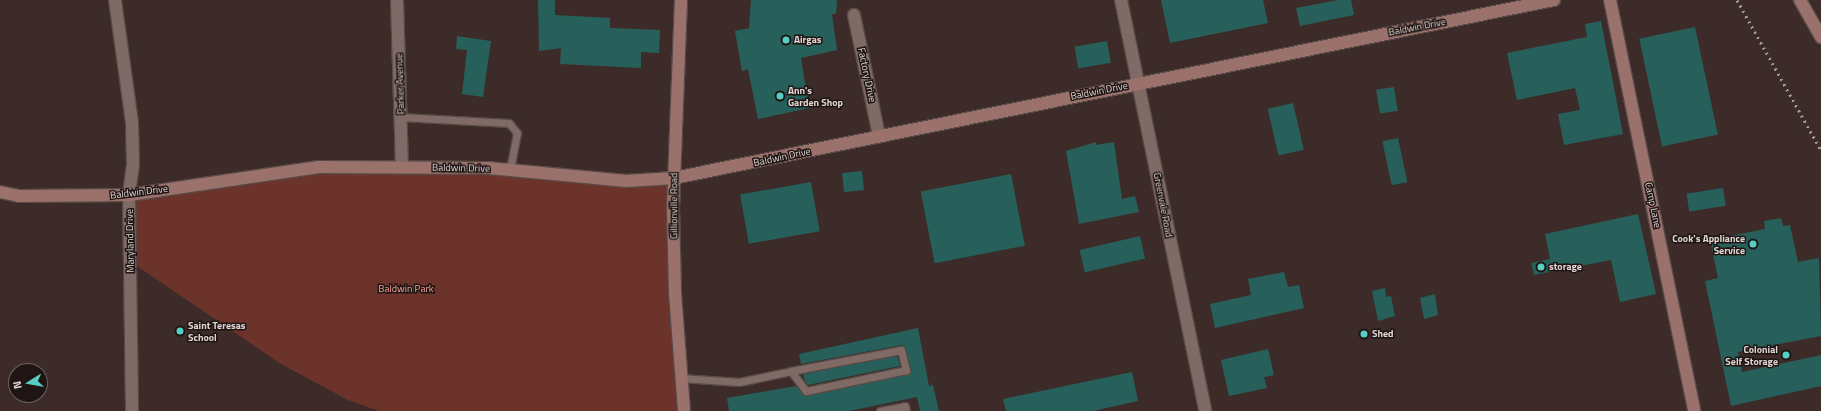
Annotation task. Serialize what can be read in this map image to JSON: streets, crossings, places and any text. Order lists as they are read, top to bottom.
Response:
{
  "streets": {
    "street": [
      "Baldwin Drive",
      "Factory Drive",
      "Parker Avenue",
      "Greenvale Road",
      "Camp Lane",
      "Gillionville Road",
      "Maryland Drive"
    ]
  },
  "crossings": [
    ["Baldwin Drive", "Factory Drive"],
    ["Baldwin Drive", "Parker Avenue"],
    ["Baldwin Drive", "Greenvale Road"],
    ["Baldwin Drive", "Gillionville Road"],
    ["Baldwin Drive", "Maryland Drive"]
  ],
  "parks": ["Baldwin Park"],
  "places": [
    "Airgas",
    "Ann's Garden Shop",
    "Cook's Appliance Service",
    "storage",
    "Saint Teresas School",
    "Shed",
    "Colonial Self Storage"
  ],
  "north": "left"
}
